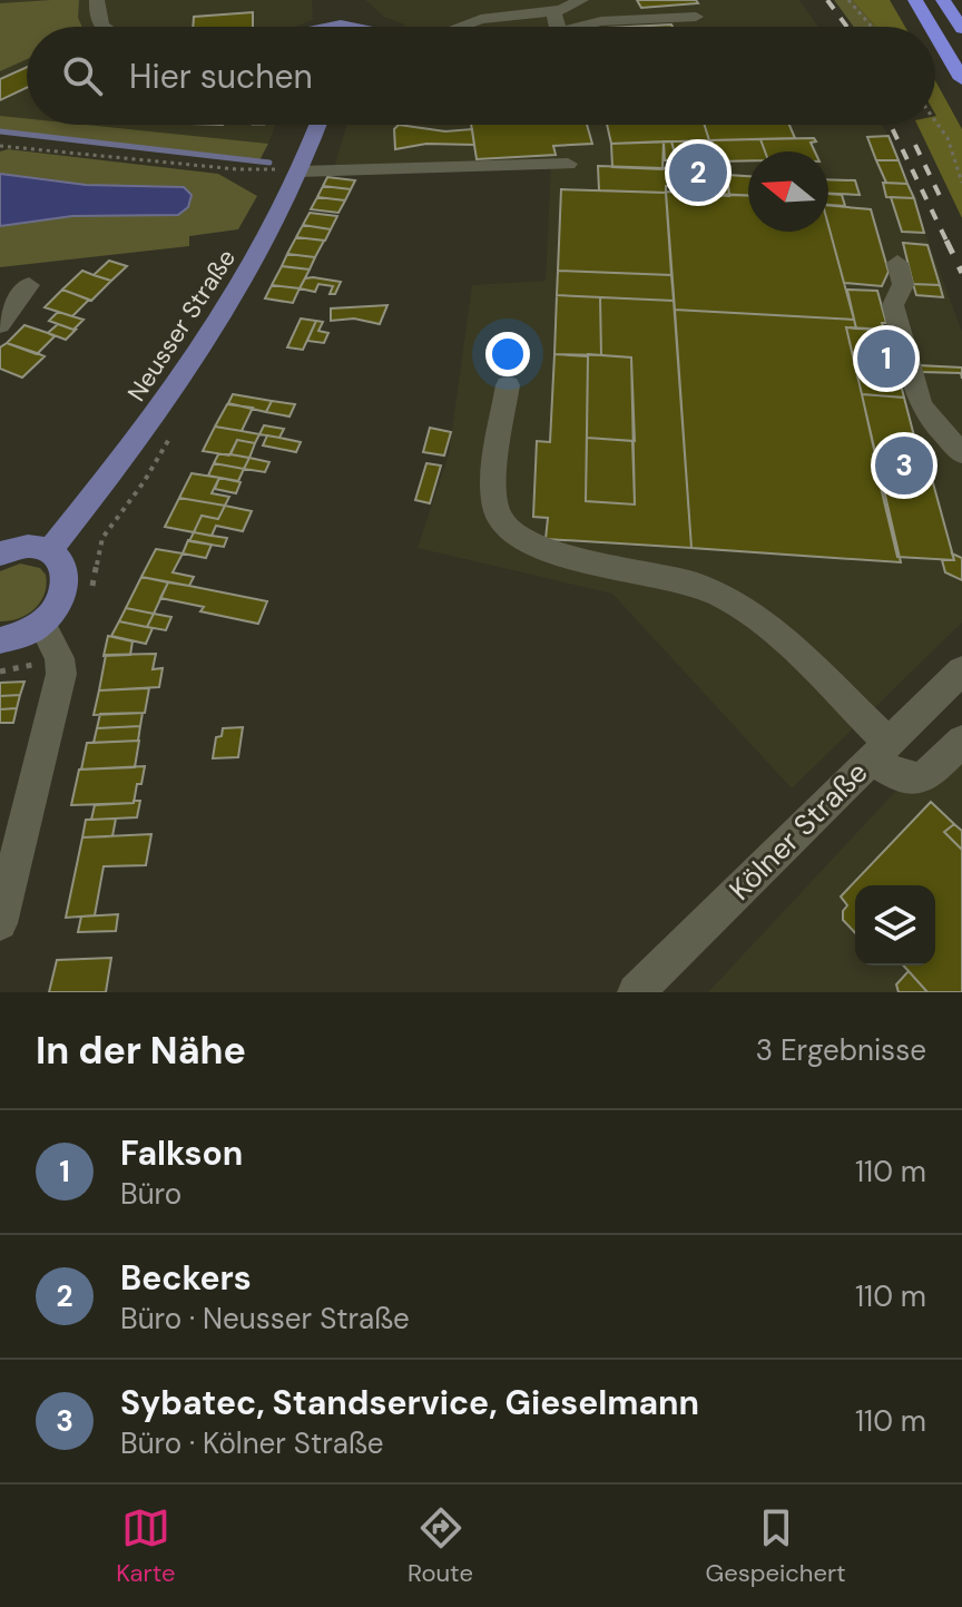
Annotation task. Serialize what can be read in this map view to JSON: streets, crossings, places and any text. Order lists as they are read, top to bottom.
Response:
{
  "streets": {
    "main road": ["Neusser Straße"],
    "street": ["Kölner Straße"]
  },
  "north": "left",
  "page": {
    "search": "Hier suchen",
    "pins": ["2", "1", "3"],
    "heading": ["In der Nähe", "3 Ergebnisse"],
    "list": [
      {
        "mark": "1",
        "name": "Falkson",
        "note": "Büro",
        "value": "110 m"
      },
      {
        "mark": "2",
        "name": "Beckers",
        "note": "Büro · Neusser Straße",
        "value": "110 m"
      },
      {
        "mark": "3",
        "name": "Sybatec, Standservice, Gieselmann",
        "note": "Büro · Kölner Straße",
        "value": "110 m"
      }
    ],
    "nav": ["Karte", "Route", "Gespeichert"]
  }
}
